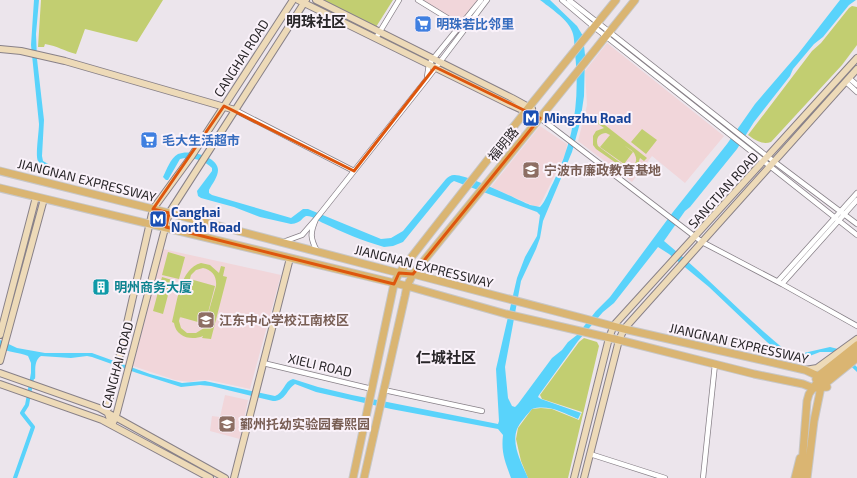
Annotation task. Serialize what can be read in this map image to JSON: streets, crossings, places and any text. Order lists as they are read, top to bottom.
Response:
{
  "streets": {
    "main road": [
      "CANGHAI ROAD",
      "福明路",
      "JIANGNAN EXPRESSWAY",
      "SANGTIAN ROAD"
    ],
    "street": ["XIELI ROAD"]
  },
  "crossings": [
    ["CANGHAI ROAD", "JIANGNAN EXPRESSWAY"],
    ["福明路", "JIANGNAN EXPRESSWAY"],
    ["福明路", "XIELI ROAD"],
    ["JIANGNAN EXPRESSWAY", "SANGTIAN ROAD"]
  ],
  "districts": ["明珠社区", "仁城社区"],
  "places": {
    "supermarket": ["明珠若比邻里", "毛大生活超市"],
    "metro station": ["Mingzhu Road", "Canghai North Road"],
    "school or university": ["宁波市廉政教育基地", "江东中心学校江南校区", "鄞州托幼实验园春熙园"],
    "building": ["明州商务大厦"]
  }
}
